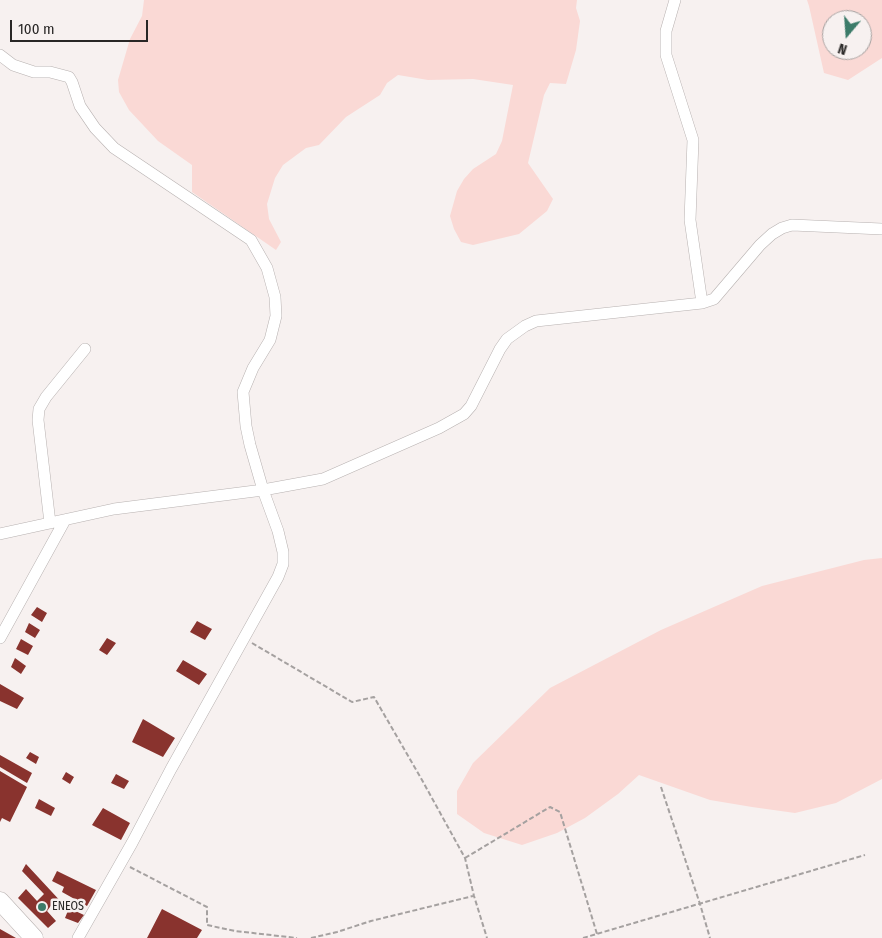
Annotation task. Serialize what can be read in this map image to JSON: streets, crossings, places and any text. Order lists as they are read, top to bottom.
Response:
{
  "places": ["ENEOS"],
  "scale_bar": "100 m",
  "north": "bottom"
}
